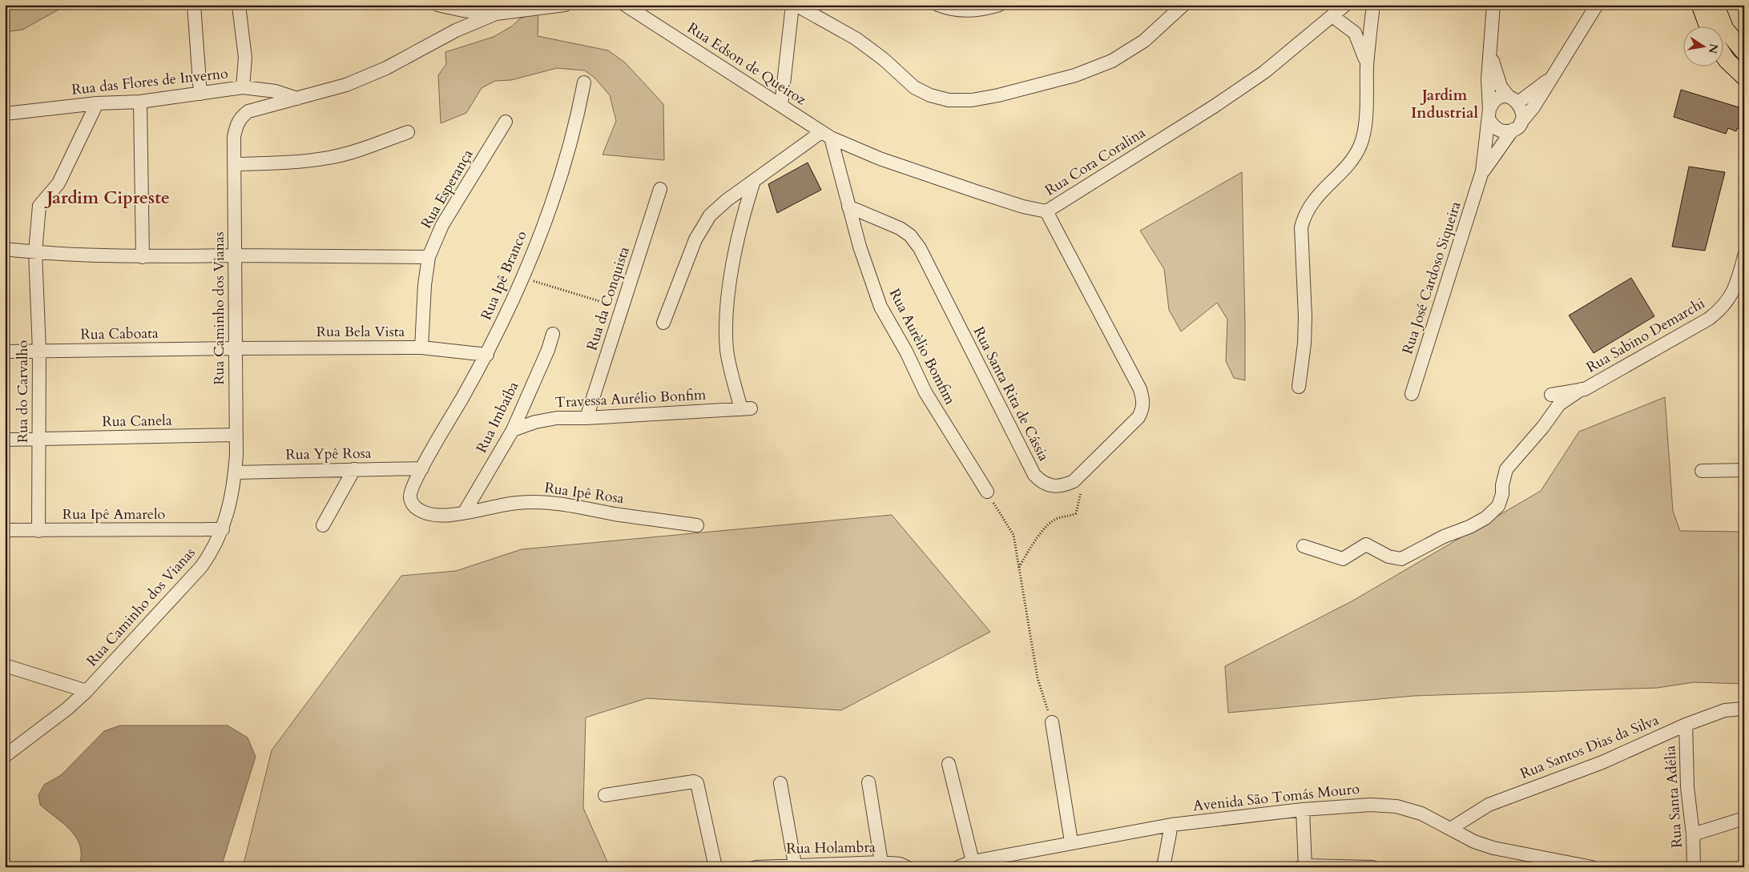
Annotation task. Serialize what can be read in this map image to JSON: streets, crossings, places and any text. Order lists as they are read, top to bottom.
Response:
{
  "streets": {
    "street": [
      "Rua Edson de Queiroz",
      "Rua das Flores de Inverno",
      "Rua Cora Coralina",
      "Rua Esperança",
      "Rua Ipê Branco",
      "Rua José Cardoso Siqueira",
      "Rua da Conquista",
      "Rua Caminho dos Vianas",
      "Rua Bela Vista",
      "Rua Caboata",
      "Rua Sabino Demarchi",
      "Rua Aurèlio Bomfim",
      "Rua do Carvalho",
      "Rua Santa Rita de Cássia",
      "Travessa Aurélio Bonfim",
      "Rua Imbaíba",
      "Rua Canela",
      "Rua Ypê Rosa",
      "Rua Ipê Rosa",
      "Rua Ipê Amarelo",
      "Rua Santos Dias da Silva",
      "Rua Santa Adélia",
      "Avenida São Tomás Mouro",
      "Rua Holambra"
    ]
  },
  "crossings": [
    ["Rua Edson de Queiroz", "Rua Cora Coralina"],
    ["Rua Edson de Queiroz", "Rua Aurèlio Bomfim"],
    ["Rua das Flores de Inverno", "Rua Caminho dos Vianas"],
    ["Rua das Flores de Inverno", "Rua do Carvalho"],
    ["Rua Cora Coralina", "Rua Aurèlio Bomfim"],
    ["Rua Cora Coralina", "Rua Santa Rita de Cássia"],
    ["Rua Esperança", "Rua Bela Vista"],
    ["Rua Ipê Branco", "Rua Bela Vista"],
    ["Rua Ipê Branco", "Rua Ypê Rosa"],
    ["Rua Ipê Branco", "Rua Ipê Rosa"],
    ["Rua da Conquista", "Travessa Aurélio Bonfim"],
    ["Rua Caminho dos Vianas", "Rua Bela Vista"],
    ["Rua Caminho dos Vianas", "Rua Caboata"],
    ["Rua Caminho dos Vianas", "Rua Canela"],
    ["Rua Caminho dos Vianas", "Rua Ypê Rosa"],
    ["Rua Caminho dos Vianas", "Rua Ipê Amarelo"],
    ["Rua Bela Vista", "Rua Caboata"],
    ["Rua Caboata", "Rua do Carvalho"],
    ["Rua Aurèlio Bomfim", "Rua Santa Rita de Cássia"],
    ["Rua do Carvalho", "Rua Canela"],
    ["Rua do Carvalho", "Rua Ipê Amarelo"],
    ["Travessa Aurélio Bonfim", "Rua Imbaíba"],
    ["Rua Imbaíba", "Rua Ipê Rosa"],
    ["Rua Santos Dias da Silva", "Rua Santa Adélia"],
    ["Rua Santos Dias da Silva", "Avenida São Tomás Mouro"]
  ],
  "districts": ["Jardim Industrial", "Jardim Cipreste"],
  "north": "right"
}
